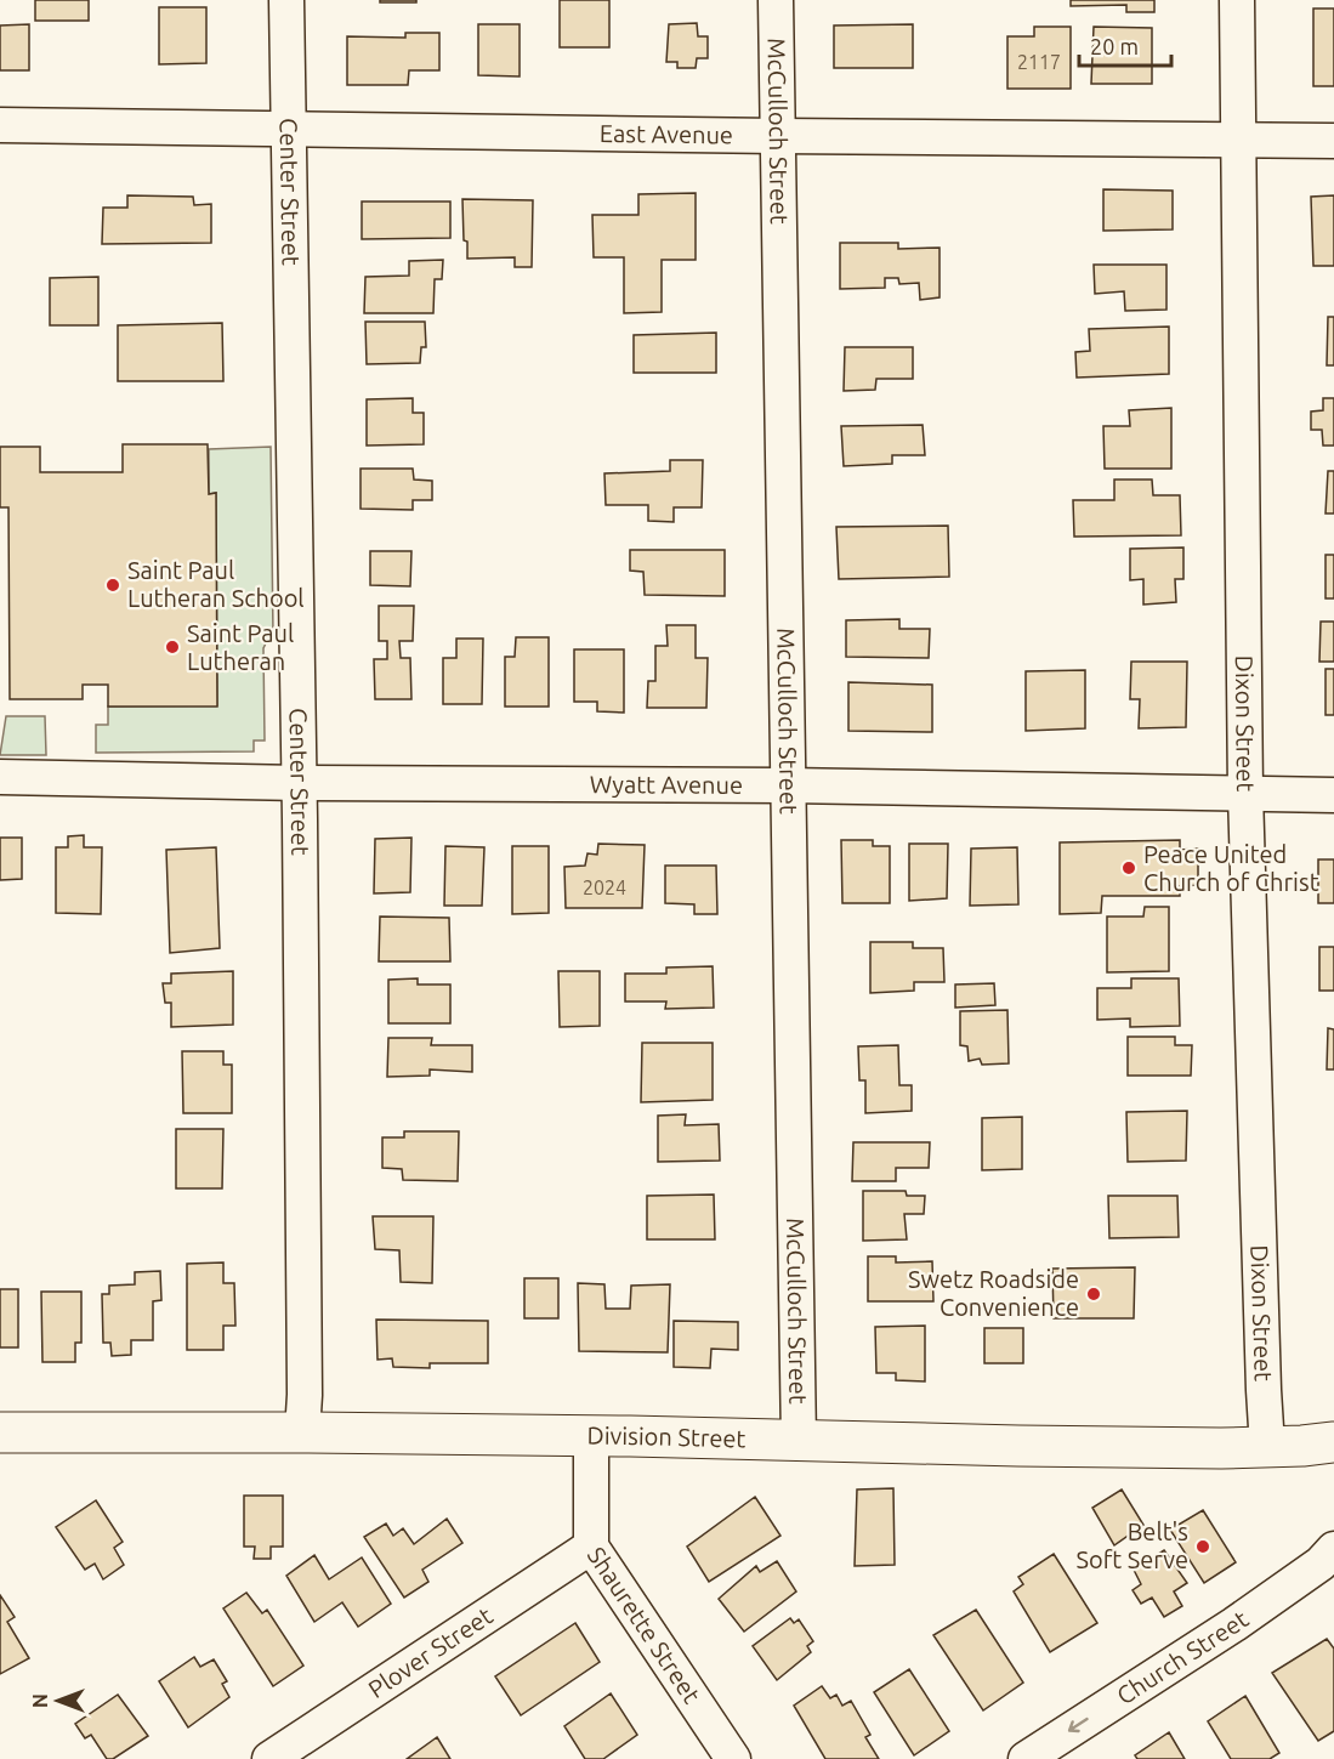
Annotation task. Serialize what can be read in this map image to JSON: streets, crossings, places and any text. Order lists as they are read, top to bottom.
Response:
{
  "streets": {
    "main road": ["Division Street"],
    "street": [
      "McCulloch Street",
      "East Avenue",
      "Center Street",
      "Dixon Street",
      "Wyatt Avenue",
      "Shaurette Street",
      "Plover Street",
      "Church Street"
    ]
  },
  "crossings": [
    ["McCulloch Street", "East Avenue"],
    ["McCulloch Street", "Wyatt Avenue"],
    ["McCulloch Street", "Division Street"],
    ["East Avenue", "Center Street"],
    ["East Avenue", "Dixon Street"],
    ["Center Street", "Wyatt Avenue"],
    ["Center Street", "Division Street"],
    ["Dixon Street", "Wyatt Avenue"],
    ["Dixon Street", "Division Street"],
    ["Division Street", "Shaurette Street"],
    ["Shaurette Street", "Plover Street"]
  ],
  "one_way": ["Church Street"],
  "places": [
    "Saint Paul Lutheran School",
    "Saint Paul Lutheran",
    "Peace United Church of Christ",
    "Swetz Roadside Convenience",
    "Belt's Soft Serve"
  ],
  "house_numbers": ["2117", "2024"],
  "scale_bar": "20 m",
  "north": "left"
}
